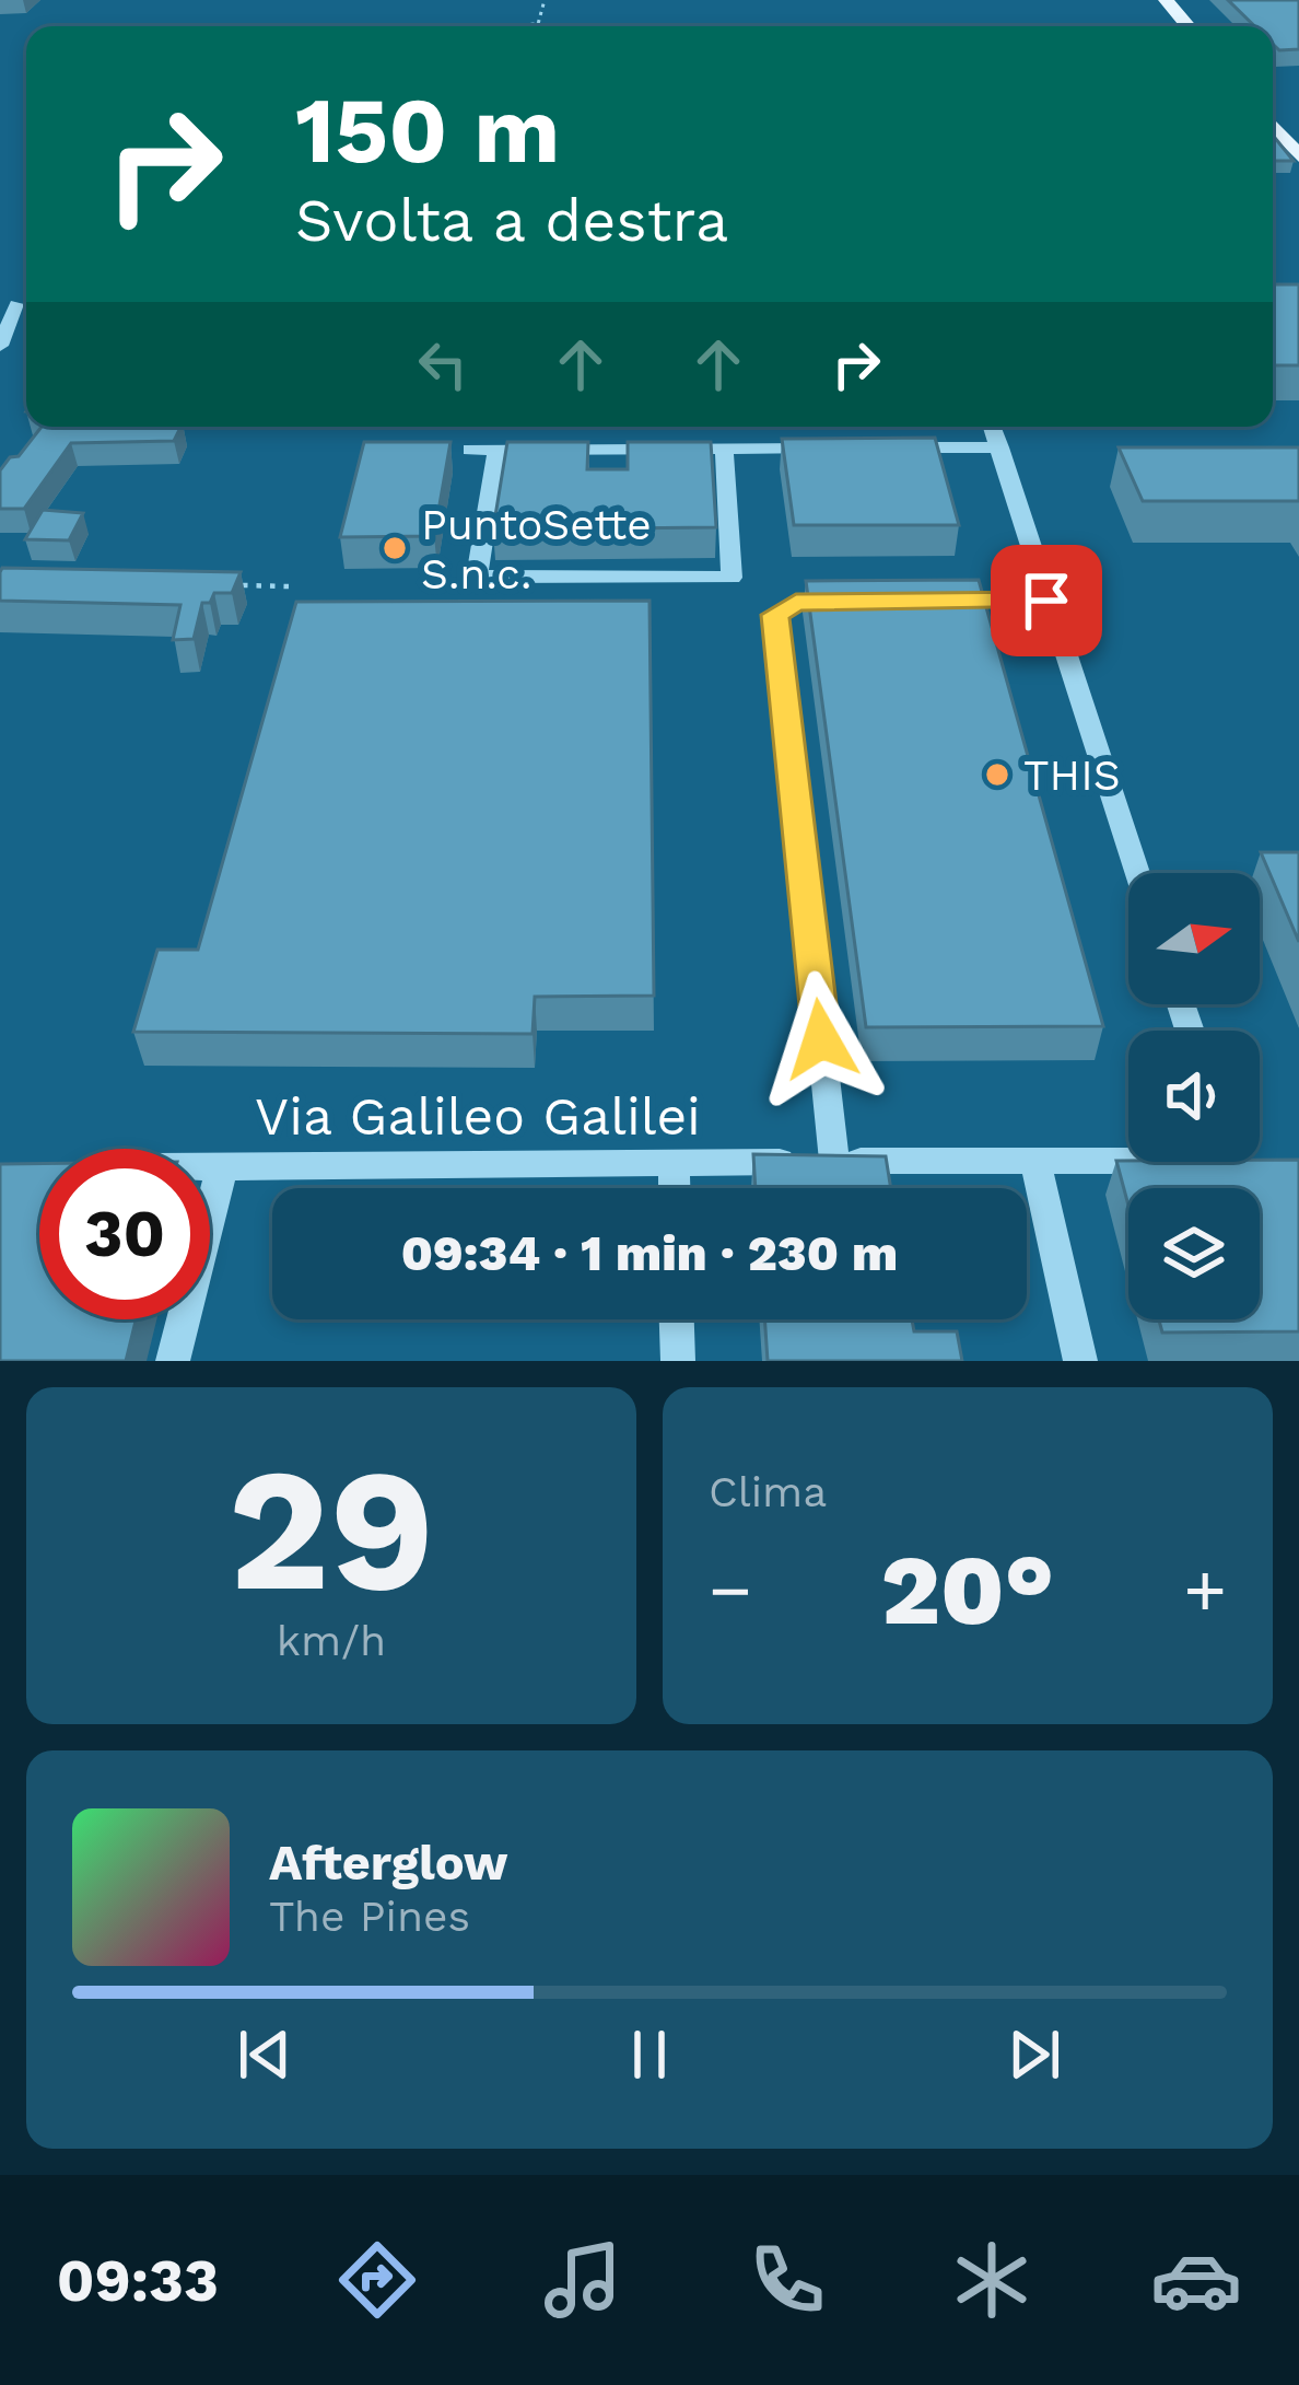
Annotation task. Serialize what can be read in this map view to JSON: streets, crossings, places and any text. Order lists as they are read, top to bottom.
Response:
{
  "streets": {
    "street": ["Via Galileo Galilei"]
  },
  "places": ["PuntoSette S.n.c.", "THIS"],
  "north": "right",
  "page": {
    "turn": ["150 m", "Svolta a destra"],
    "limit": "30",
    "trip": "09:34 · 1 min · 230 m",
    "tile": [
      ["29", "km/h"],
      "Clima"
    ],
    "heat": ["−", "20°", "+"],
    "song": ["Afterglow", "The Pines"],
    "tabs": "09:33"
  }
}
